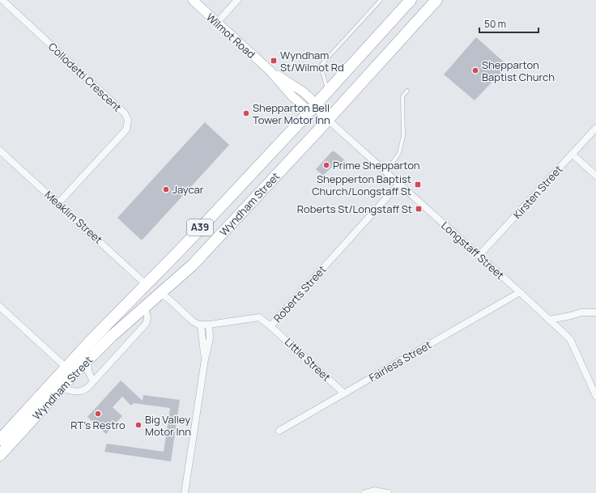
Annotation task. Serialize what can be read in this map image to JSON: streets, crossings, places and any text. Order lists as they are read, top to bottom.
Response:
{
  "streets": {
    "highway": ["Wyndham Street", "A39"],
    "street": [
      "Wilmot Road",
      "Collodetti Crescent",
      "Kirsten Street",
      "Meaklim Street",
      "Longstaff Street",
      "Roberts Street",
      "Little Street",
      "Fairless Street"
    ]
  },
  "crossings": [
    ["Wilmot Road", "Wyndham Street"],
    ["Collodetti Crescent", "Meaklim Street"],
    ["Kirsten Street", "Longstaff Street"],
    ["Wyndham Street", "Meaklim Street"],
    ["Wyndham Street", "Longstaff Street"],
    ["Longstaff Street", "Roberts Street"],
    ["Longstaff Street", "Fairless Street"],
    ["Roberts Street", "Little Street"],
    ["Little Street", "Fairless Street"]
  ],
  "places": {
    "transit": ["Wyndham St/Wilmot Rd", "Shepperton Baptist Church/Longstaff St", "Roberts St/Longstaff St"],
    "other": [
      "Shepparton Baptist Church",
      "Shepparton Bell Tower Motor Inn",
      "Prime Shepparton",
      "Jaycar",
      "RT's Restro",
      "Big Valley Motor Inn"
    ]
  },
  "scale_bar": "50 m"
}
